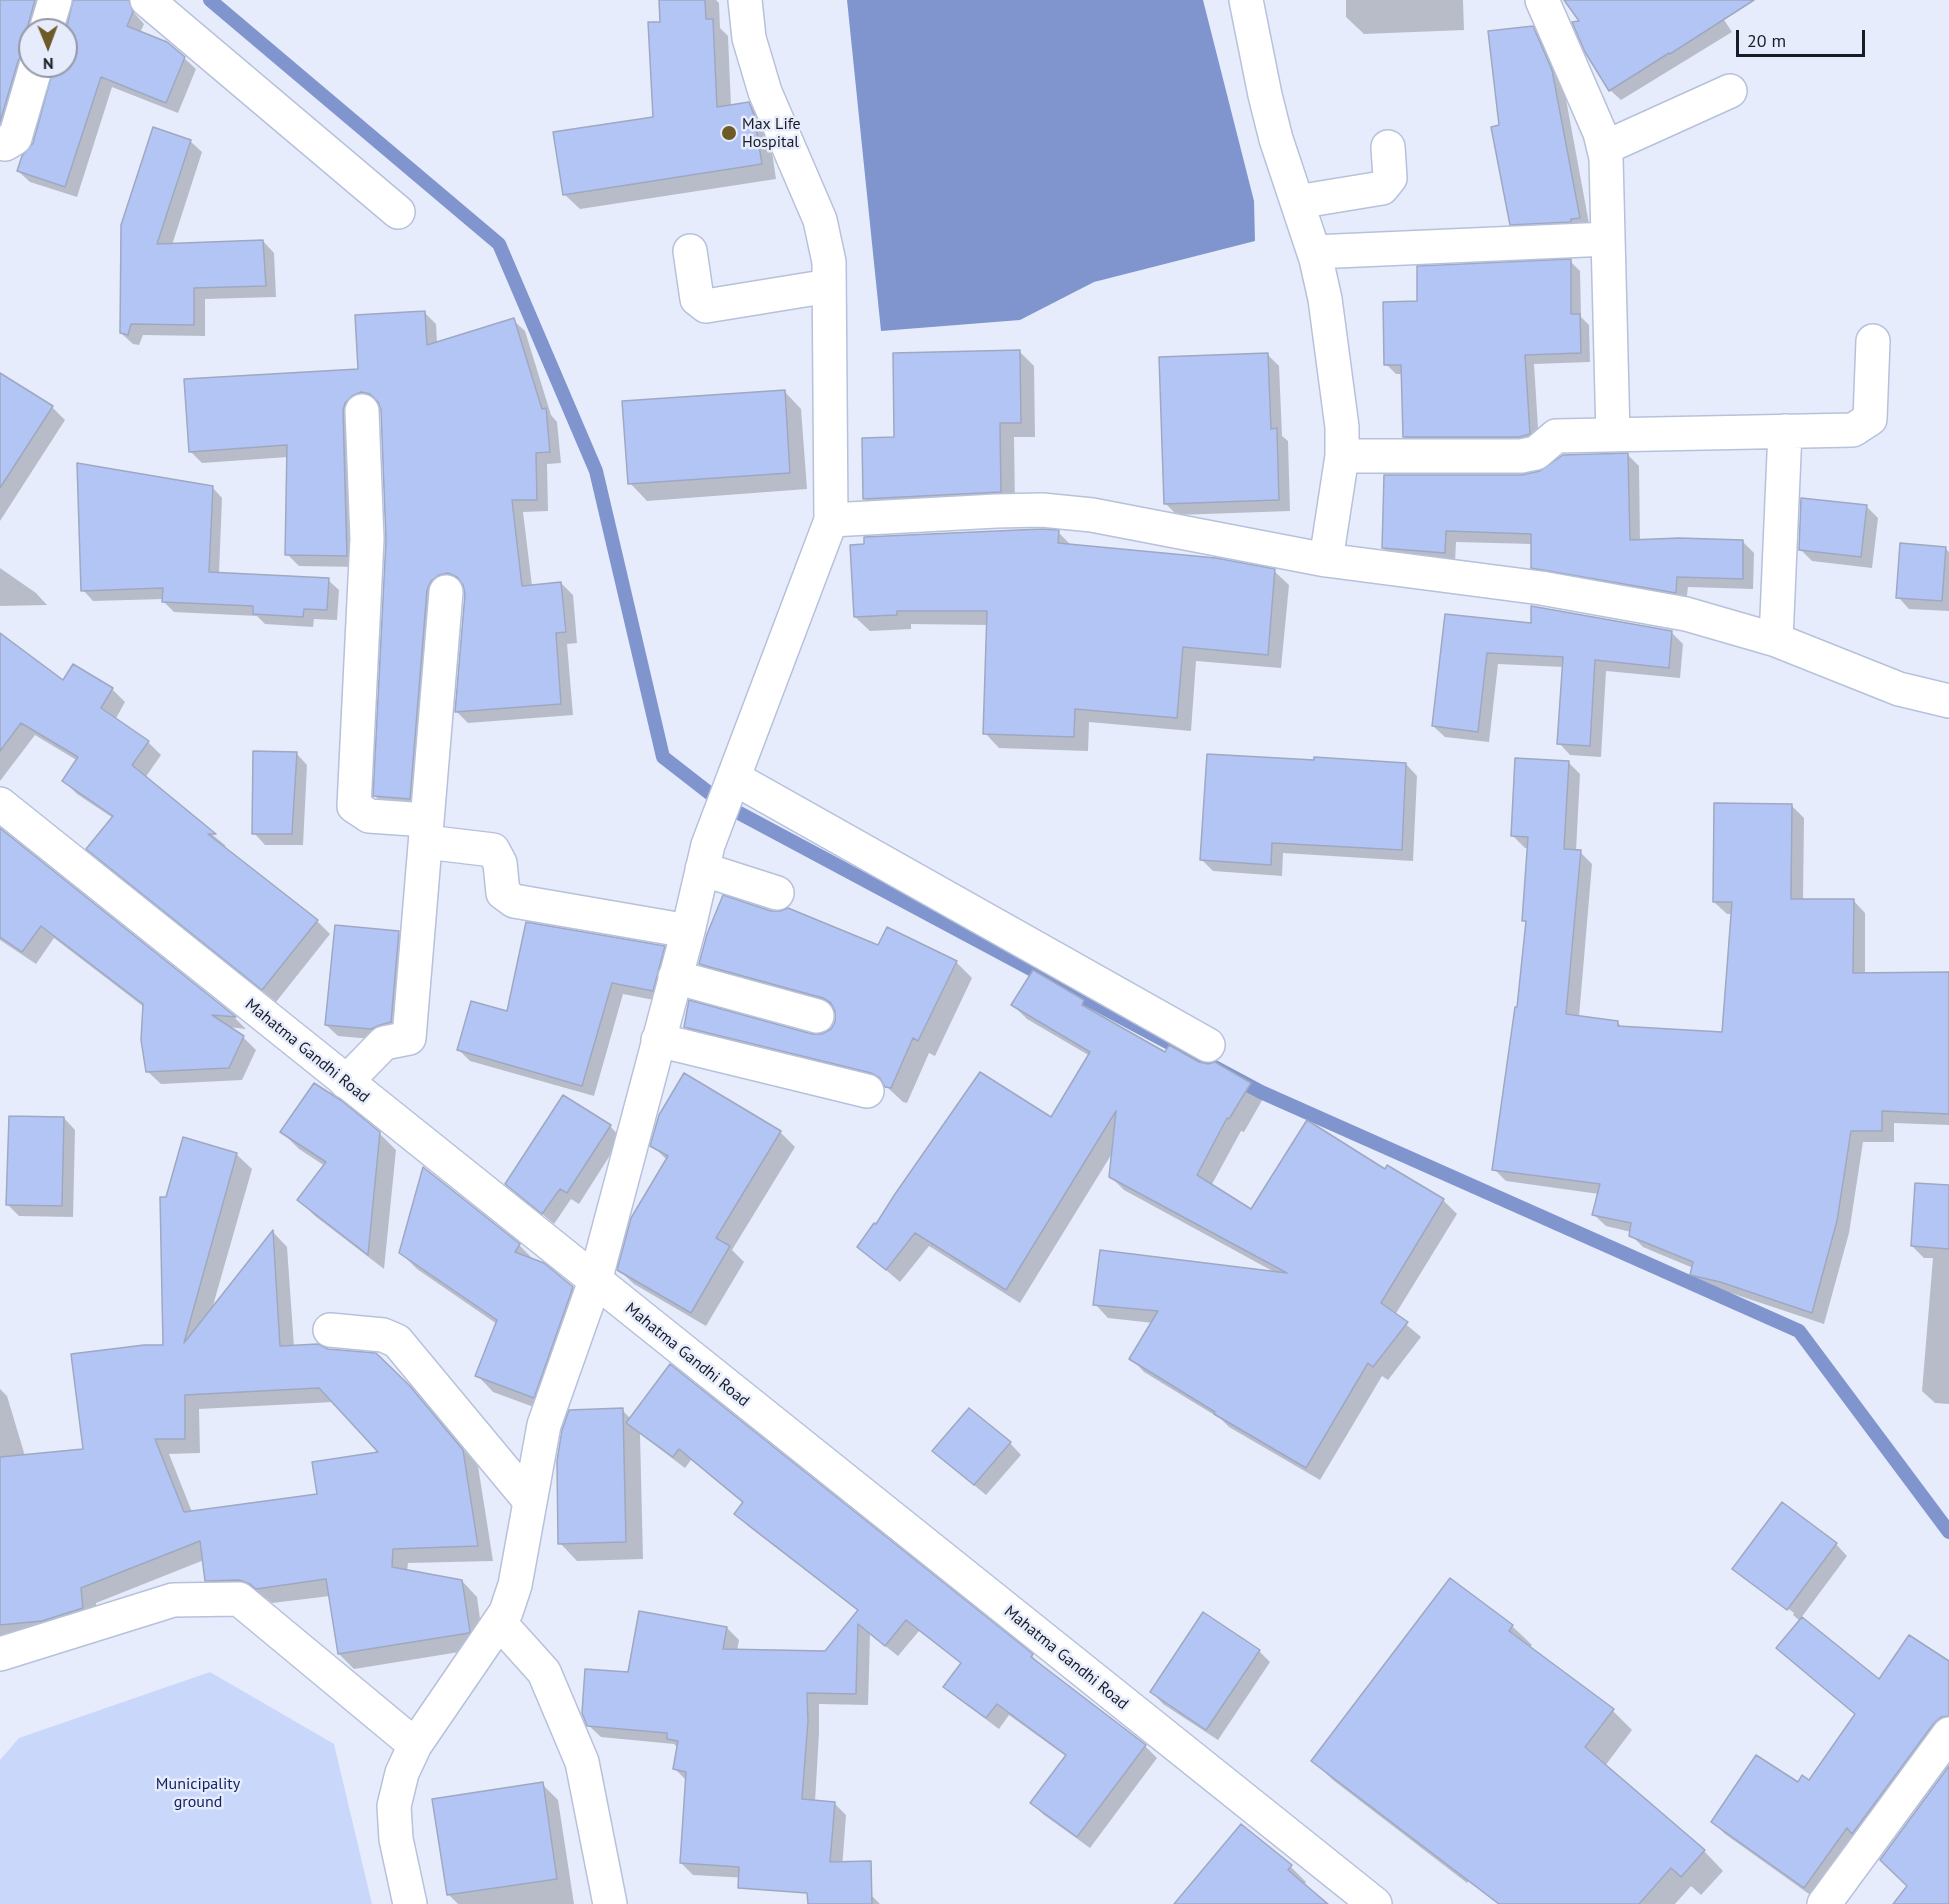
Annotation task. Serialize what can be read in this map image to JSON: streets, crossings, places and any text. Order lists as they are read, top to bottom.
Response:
{
  "streets": {
    "street": ["Mahatma Gandhi Road"]
  },
  "parks": ["Municipality ground"],
  "places": ["Max Life Hospital"],
  "scale_bar": "20 m",
  "north": "bottom"
}
